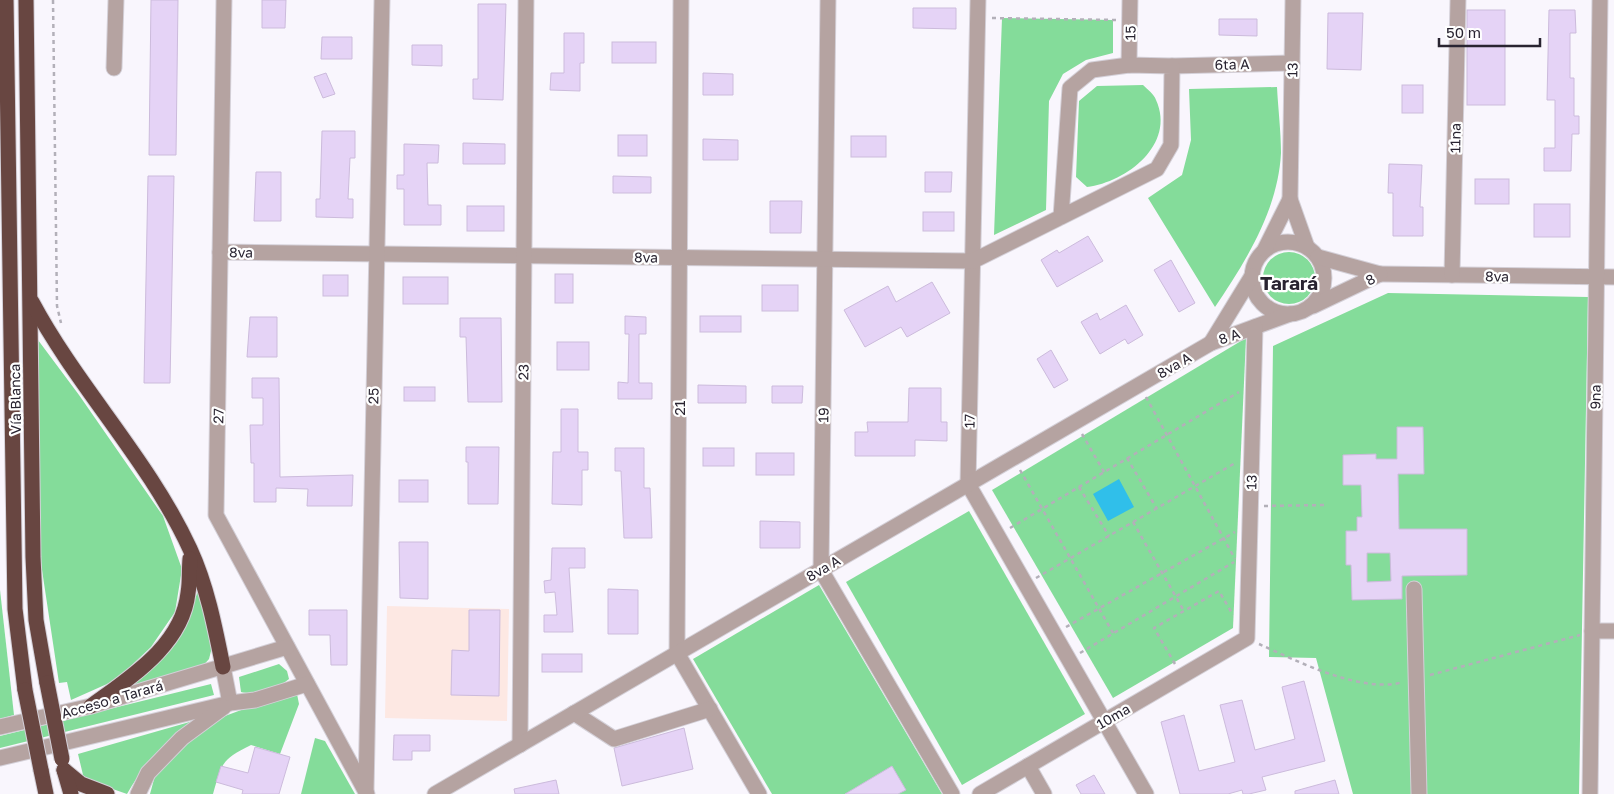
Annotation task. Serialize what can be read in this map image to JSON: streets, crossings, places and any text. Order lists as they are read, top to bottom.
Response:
{
  "streets": {
    "highway": ["Vía Blanca"],
    "street": [
      "15",
      "6ta A",
      "13",
      "11na",
      "8va",
      "8",
      "8 A",
      "8va A",
      "23",
      "25",
      "9na",
      "21",
      "19",
      "27",
      "17",
      "Acceso a Tarará",
      "10ma"
    ]
  },
  "crossings": [
    ["15", "6ta A"],
    ["6ta A", "13"],
    ["6ta A", "8va"],
    ["13", "8"],
    ["13", "8 A"],
    ["13", "10ma"],
    ["11na", "8va"],
    ["8va", "8"],
    ["8va", "23"],
    ["8va", "25"],
    ["8va", "9na"],
    ["8va", "21"],
    ["8va", "19"],
    ["8va", "27"],
    ["8va", "17"],
    ["8", "8 A"],
    ["8 A", "8va A"],
    ["8va A", "23"],
    ["8va A", "21"],
    ["8va A", "19"],
    ["8va A", "17"],
    ["25", "27"],
    ["27", "Acceso a Tarará"]
  ],
  "districts": ["Tarará"],
  "scale_bar": "50 m"
}
